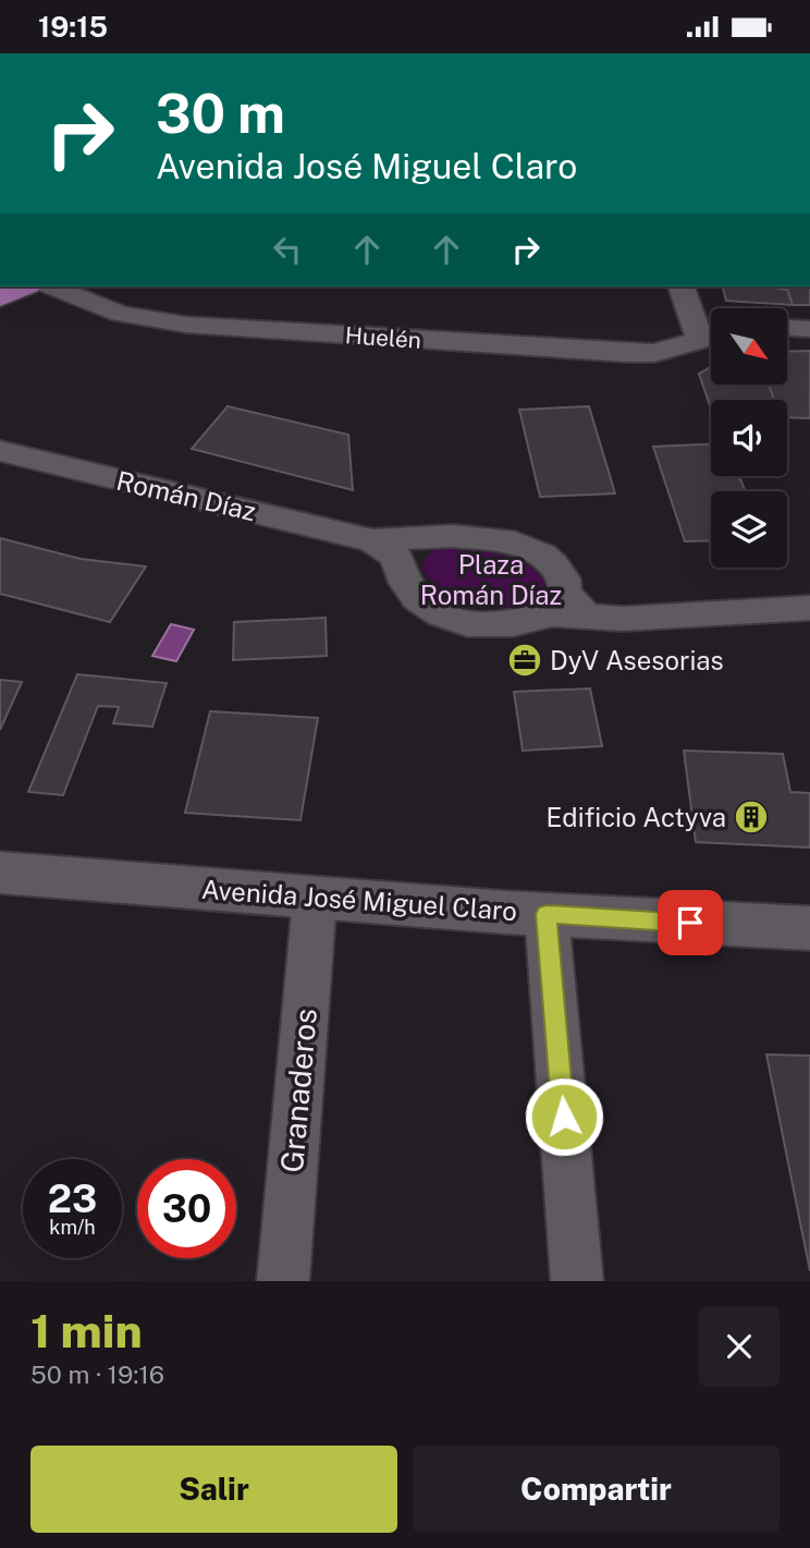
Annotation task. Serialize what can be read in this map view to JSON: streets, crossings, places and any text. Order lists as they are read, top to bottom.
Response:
{
  "streets": {
    "street": [
      "Huelén",
      "Román Díaz",
      "Avenida José Miguel Claro",
      "Granaderos"
    ]
  },
  "crossings": [
    ["Avenida José Miguel Claro", "Granaderos"]
  ],
  "parks": ["Plaza Román Díaz"],
  "places": {
    "office": ["DyV Asesorias"],
    "building": ["Edificio Actyva"]
  },
  "north": "bottom right",
  "page": {
    "status": "19:15",
    "turn": ["30 m", "Avenida José Miguel Claro"],
    "speed": "23 km/h",
    "limit": "30",
    "heading": ["1 min", "50 m · 19:16"],
    "buttons": ["Salir", "Compartir"]
  }
}
